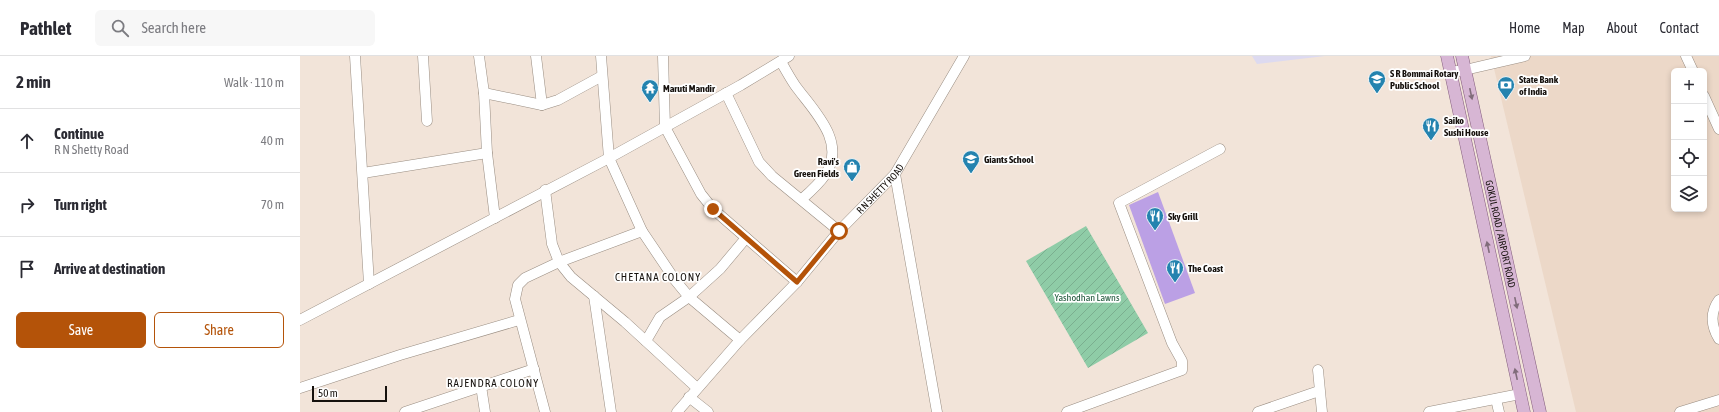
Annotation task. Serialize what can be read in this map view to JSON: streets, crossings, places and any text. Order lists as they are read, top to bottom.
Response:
{
  "streets": {
    "main road": ["GOKUL ROAD / AIRPORT ROAD"],
    "street": ["R N SHETTY ROAD"]
  },
  "districts": ["CHETANA COLONY", "RAJENDRA COLONY"],
  "parks": ["Yashodhan Lawns"],
  "places": {
    "school or university": ["S R Bommai Rotary Public School", "Giants School"],
    "bank": ["State Bank of India"],
    "temple": ["Maruti Mandir"],
    "restaurant": ["Saiko Sushi House", "Sky Grill", "The Coast"],
    "shop": ["Ravi's Green Fields"]
  },
  "scale_bar": "50 m",
  "page": {
    "header": "Pathlet",
    "search": "Search here",
    "nav": [
      "Home",
      "Map",
      "About",
      "Contact"
    ],
    "heading": ["2 min", "Walk · 110 m"],
    "map_buttons": ["+", "−"],
    "list": [
      ["Continue", "R N Shetty Road", "40 m"],
      ["Turn right", "70 m"],
      "Arrive at destination"
    ],
    "buttons": ["Save", "Share"],
    "scale": "50 m"
  }
}
